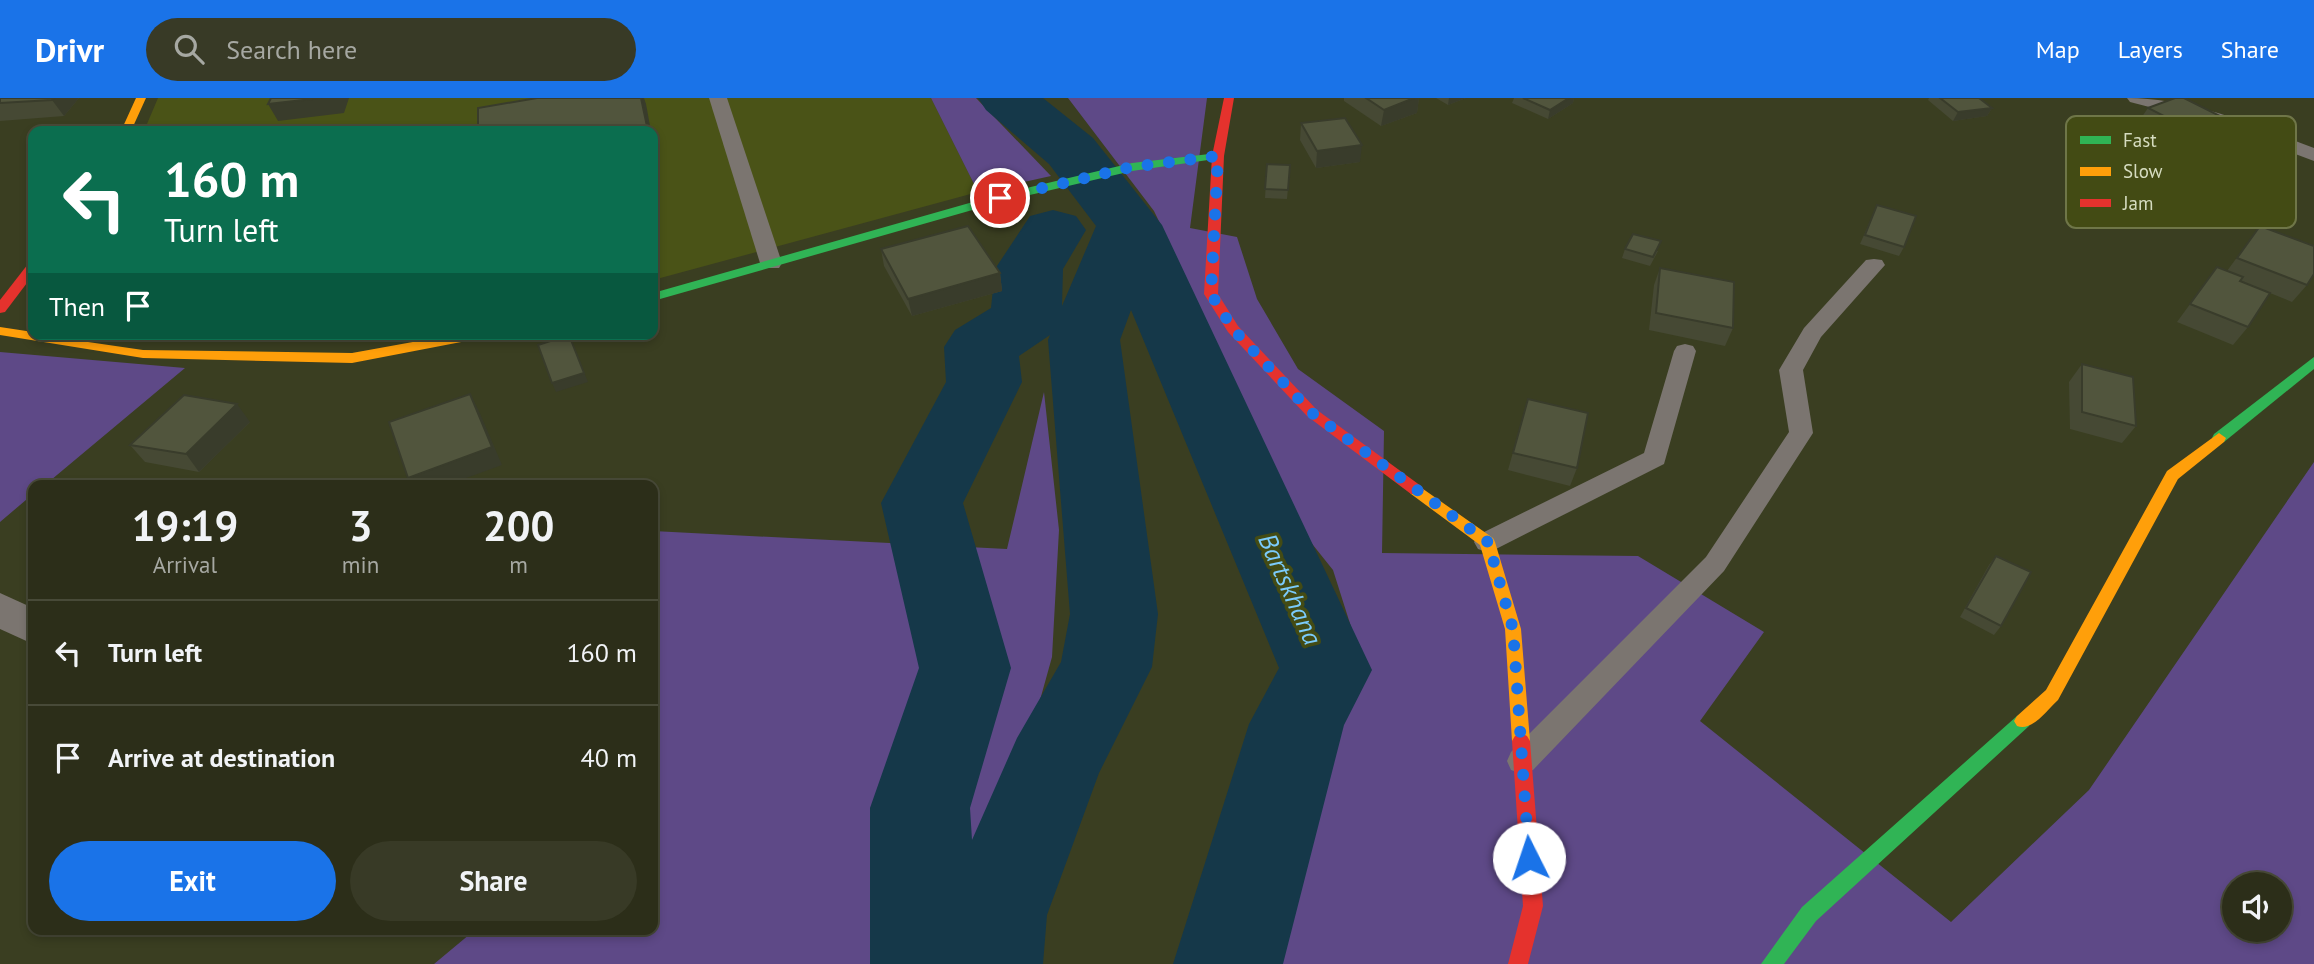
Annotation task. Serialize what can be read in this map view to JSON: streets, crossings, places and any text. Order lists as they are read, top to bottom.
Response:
{
  "water": ["Bartskhana"],
  "legend": ["Fast", "Slow", "Jam"],
  "page": {
    "header": "Drivr",
    "search": "Search here",
    "nav": ["Map", "Layers", "Share"],
    "turn": ["160 m", "Turn left"],
    "then": "Then",
    "eta": [
      "19:19",
      "Arrival",
      "3",
      "min",
      "200",
      "m"
    ],
    "list": [
      {
        "name": "Turn left",
        "value": "160 m"
      },
      {
        "name": "Arrive at destination",
        "value": "40 m"
      }
    ],
    "buttons": ["Exit", "Share"]
  }
}
